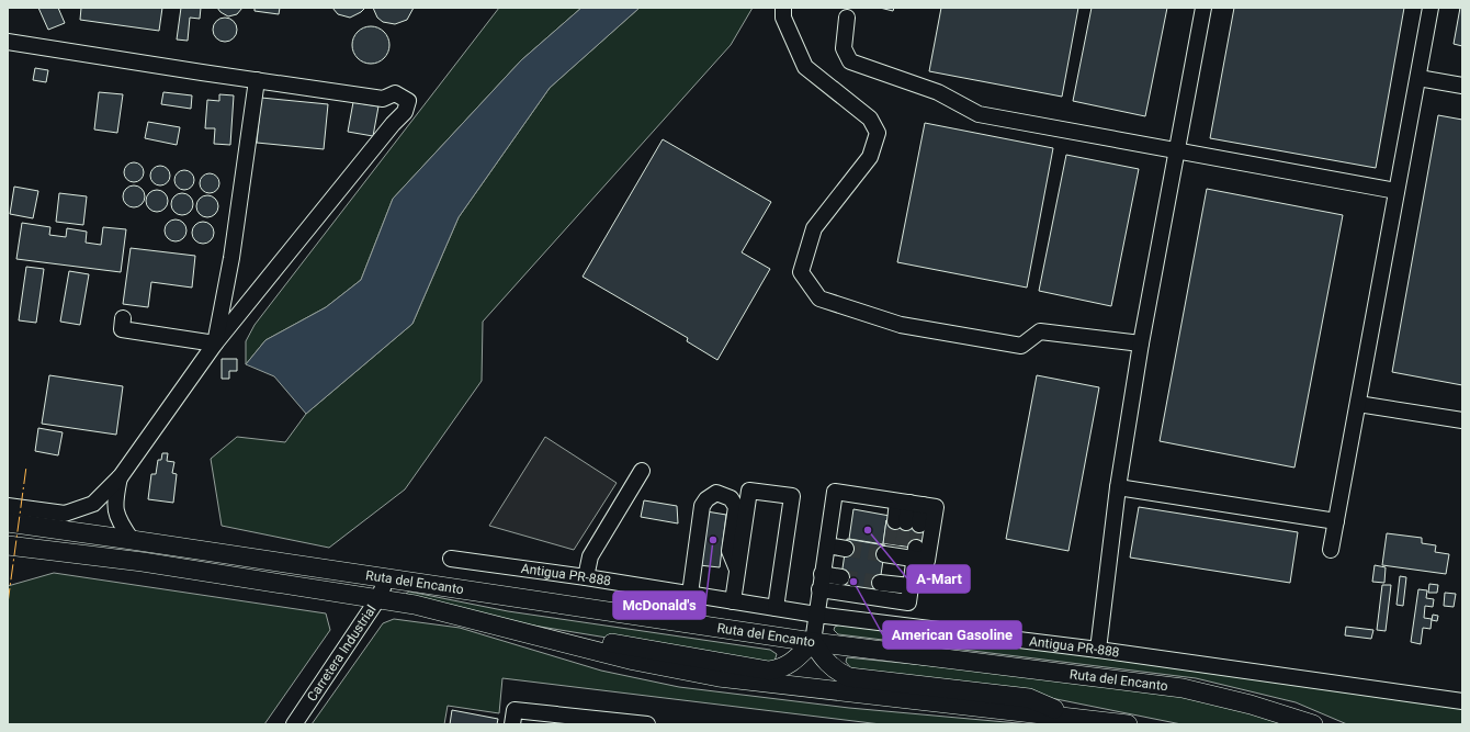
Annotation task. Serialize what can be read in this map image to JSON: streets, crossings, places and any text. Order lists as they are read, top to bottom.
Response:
{
  "streets": {
    "main road": ["Ruta del Encanto"],
    "street": ["Antigua PR-888", "Carretera Industrial"]
  },
  "crossings": [
    ["Ruta del Encanto", "Carretera Industrial"]
  ],
  "places": ["A-Mart", "McDonald's", "American Gasoline"]
}
